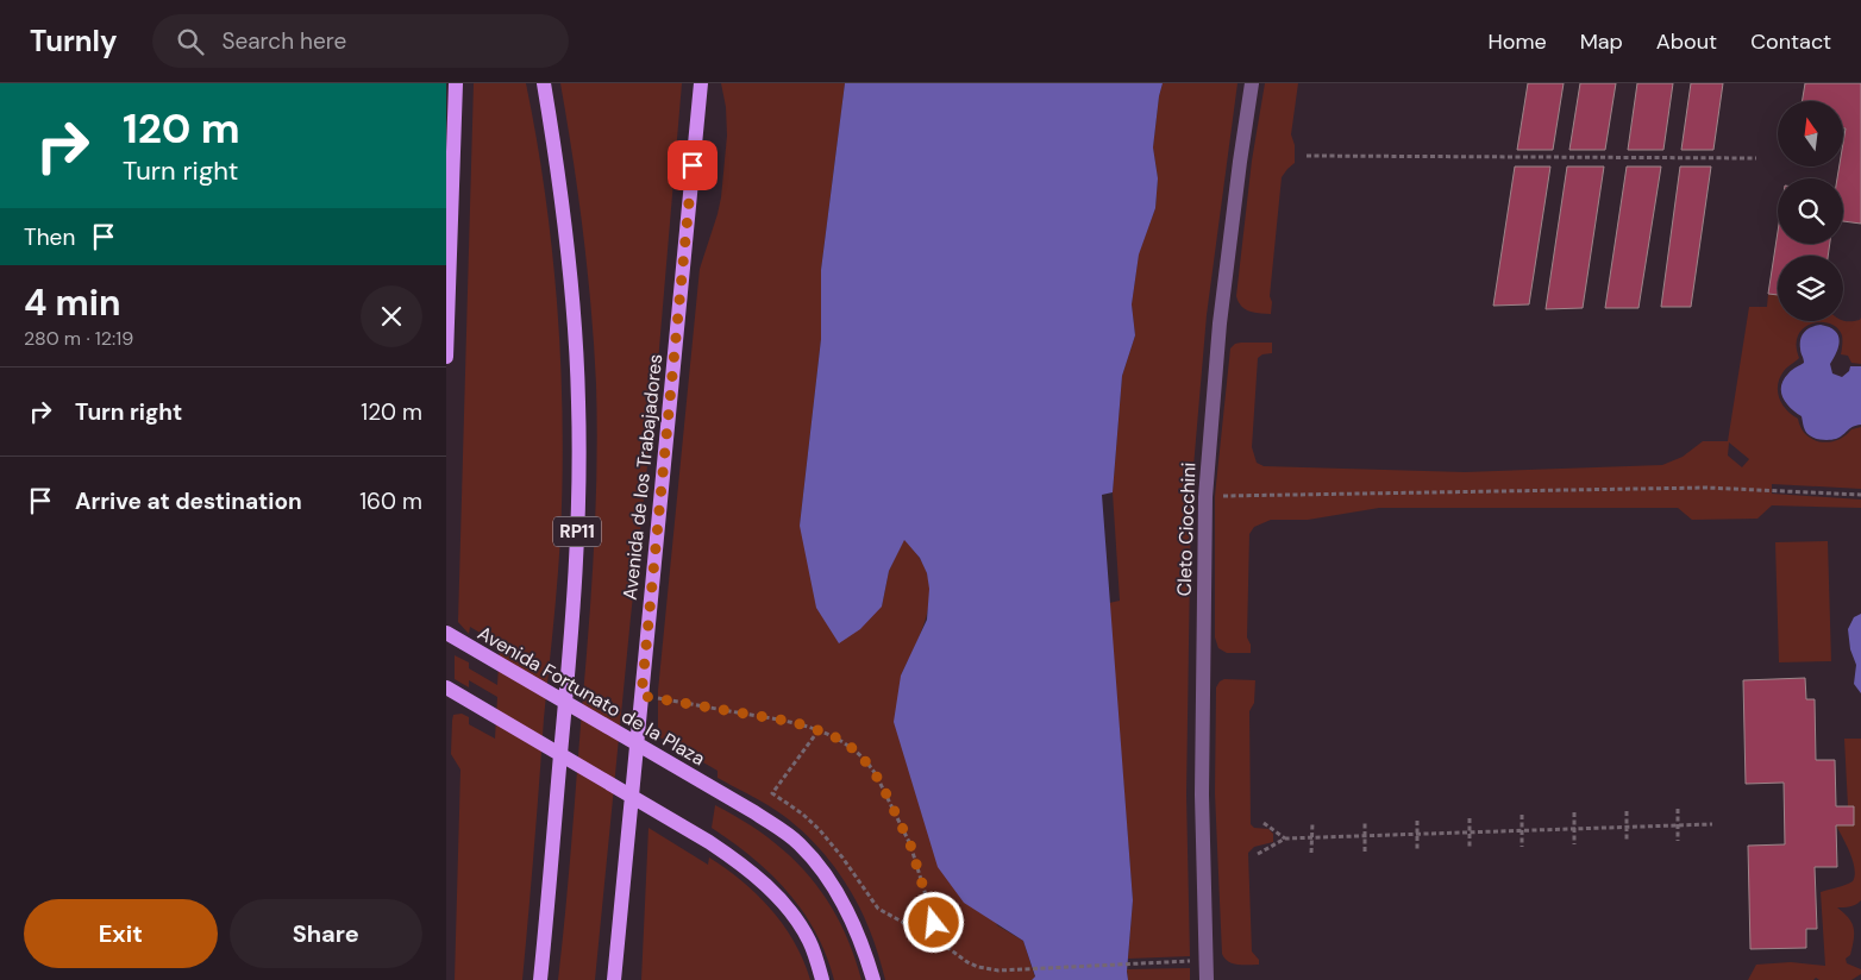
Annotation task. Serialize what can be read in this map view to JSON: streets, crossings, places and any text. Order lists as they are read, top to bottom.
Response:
{
  "streets": {
    "main road": ["Avenida de los Trabajadores", "RP11", "Avenida Fortunato de la Plaza"],
    "street": ["Cleto Ciocchini"]
  },
  "north": "top",
  "page": {
    "header": "Turnly",
    "search": "Search here",
    "nav": [
      "Home",
      "Map",
      "About",
      "Contact"
    ],
    "turn": ["120 m", "Turn right"],
    "then": "Then",
    "heading": ["4 min", "280 m · 12:19"],
    "list": [
      {
        "name": "Turn right",
        "value": "120 m"
      },
      {
        "name": "Arrive at destination",
        "value": "160 m"
      }
    ],
    "buttons": ["Exit", "Share"]
  }
}
